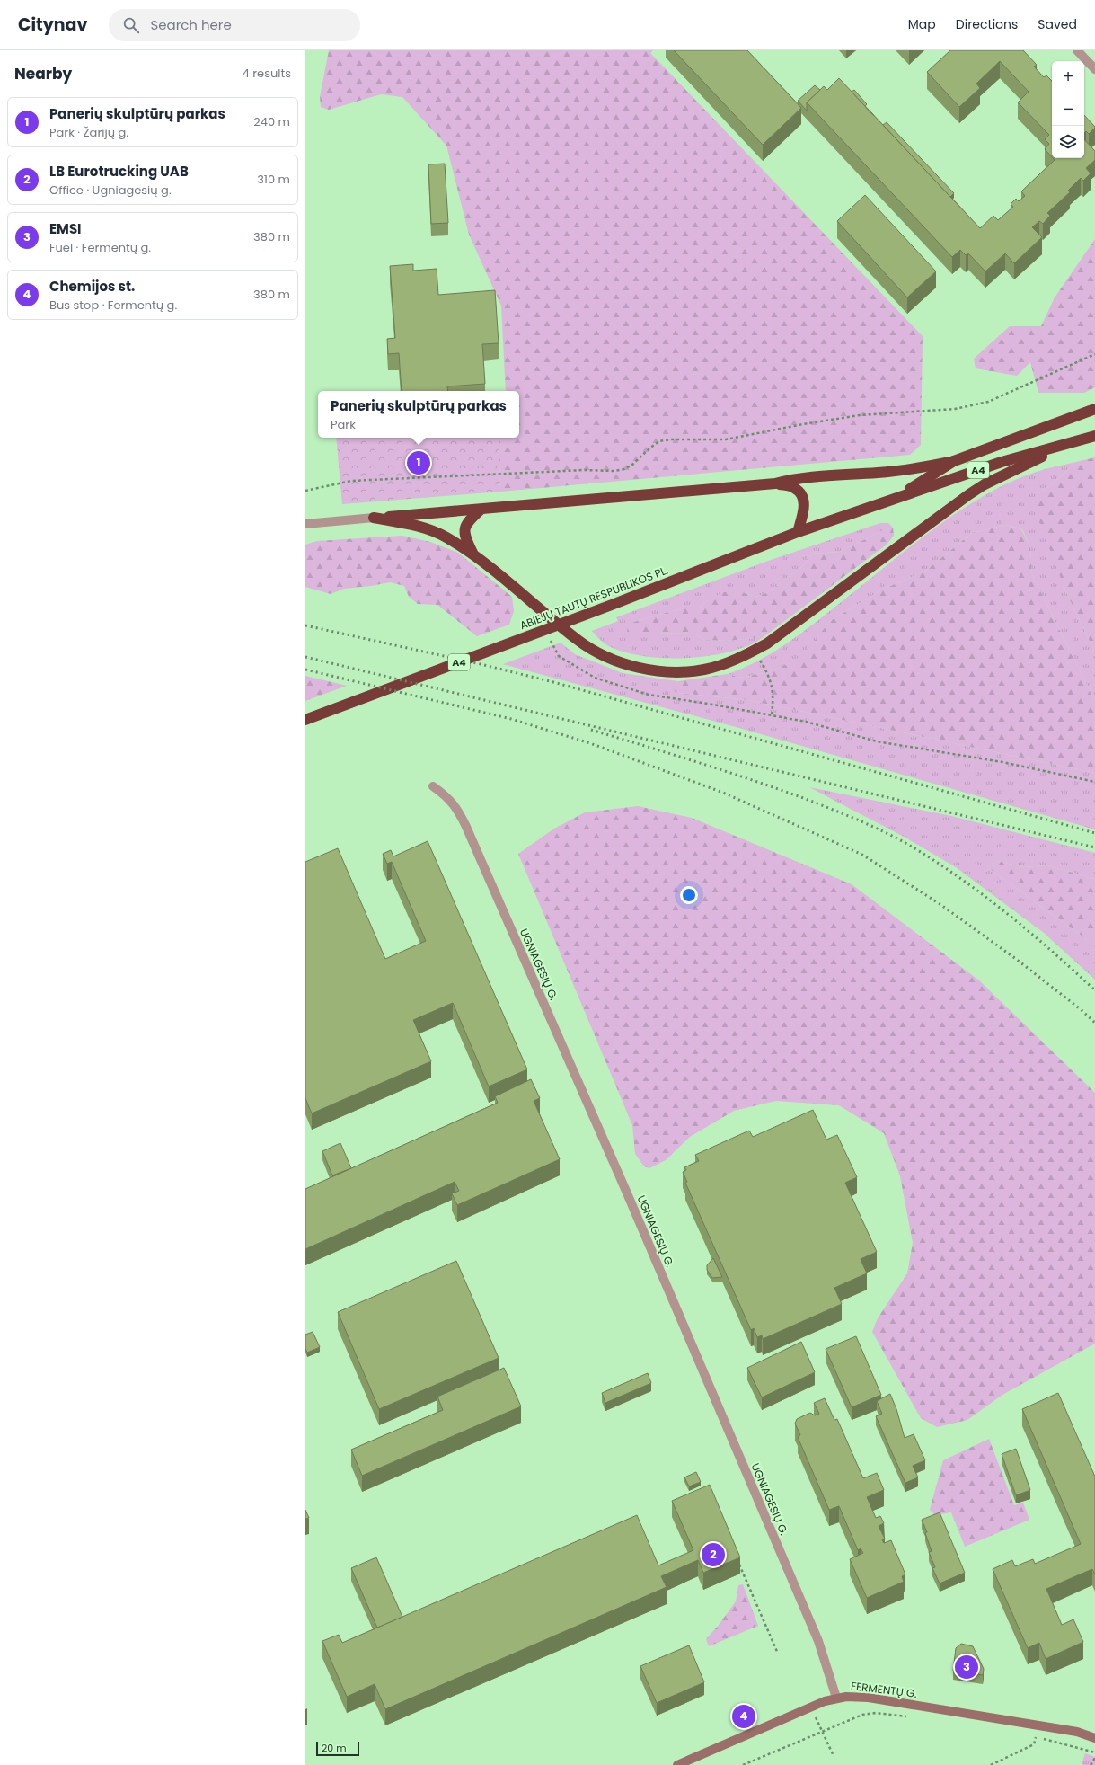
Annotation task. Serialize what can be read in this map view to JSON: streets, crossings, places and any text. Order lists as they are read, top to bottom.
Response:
{
  "streets": {
    "highway": ["A4", "ABIEJŲ TAUTŲ RESPUBLIKOS PL."],
    "main road": ["FERMENTŲ G."],
    "street": ["UGNIAGESIŲ G."]
  },
  "crossings": [
    ["UGNIAGESIŲ G.", "FERMENTŲ G."]
  ],
  "scale_bar": "20 m",
  "page": {
    "header": "Citynav",
    "search": "Search here",
    "nav": ["Map", "Directions", "Saved"],
    "heading": ["Nearby", "4 results"],
    "map_buttons": ["+", "−"],
    "list": [
      {
        "mark": "1",
        "name": "Panerių skulptūrų parkas",
        "note": "Park · Žarijų g.",
        "value": "240 m"
      },
      {
        "mark": "2",
        "name": "LB Eurotrucking UAB",
        "note": "Office · Ugniagesių g.",
        "value": "310 m"
      },
      {
        "mark": "3",
        "name": "EMSI",
        "note": "Fuel · Fermentų g.",
        "value": "380 m"
      },
      {
        "mark": "4",
        "name": "Chemijos st.",
        "note": "Bus stop · Fermentų g.",
        "value": "380 m"
      }
    ],
    "popup": ["Panerių skulptūrų parkas", "Park"],
    "pins": [
      "1",
      "2",
      "3",
      "4"
    ],
    "scale": "20 m"
  }
}
